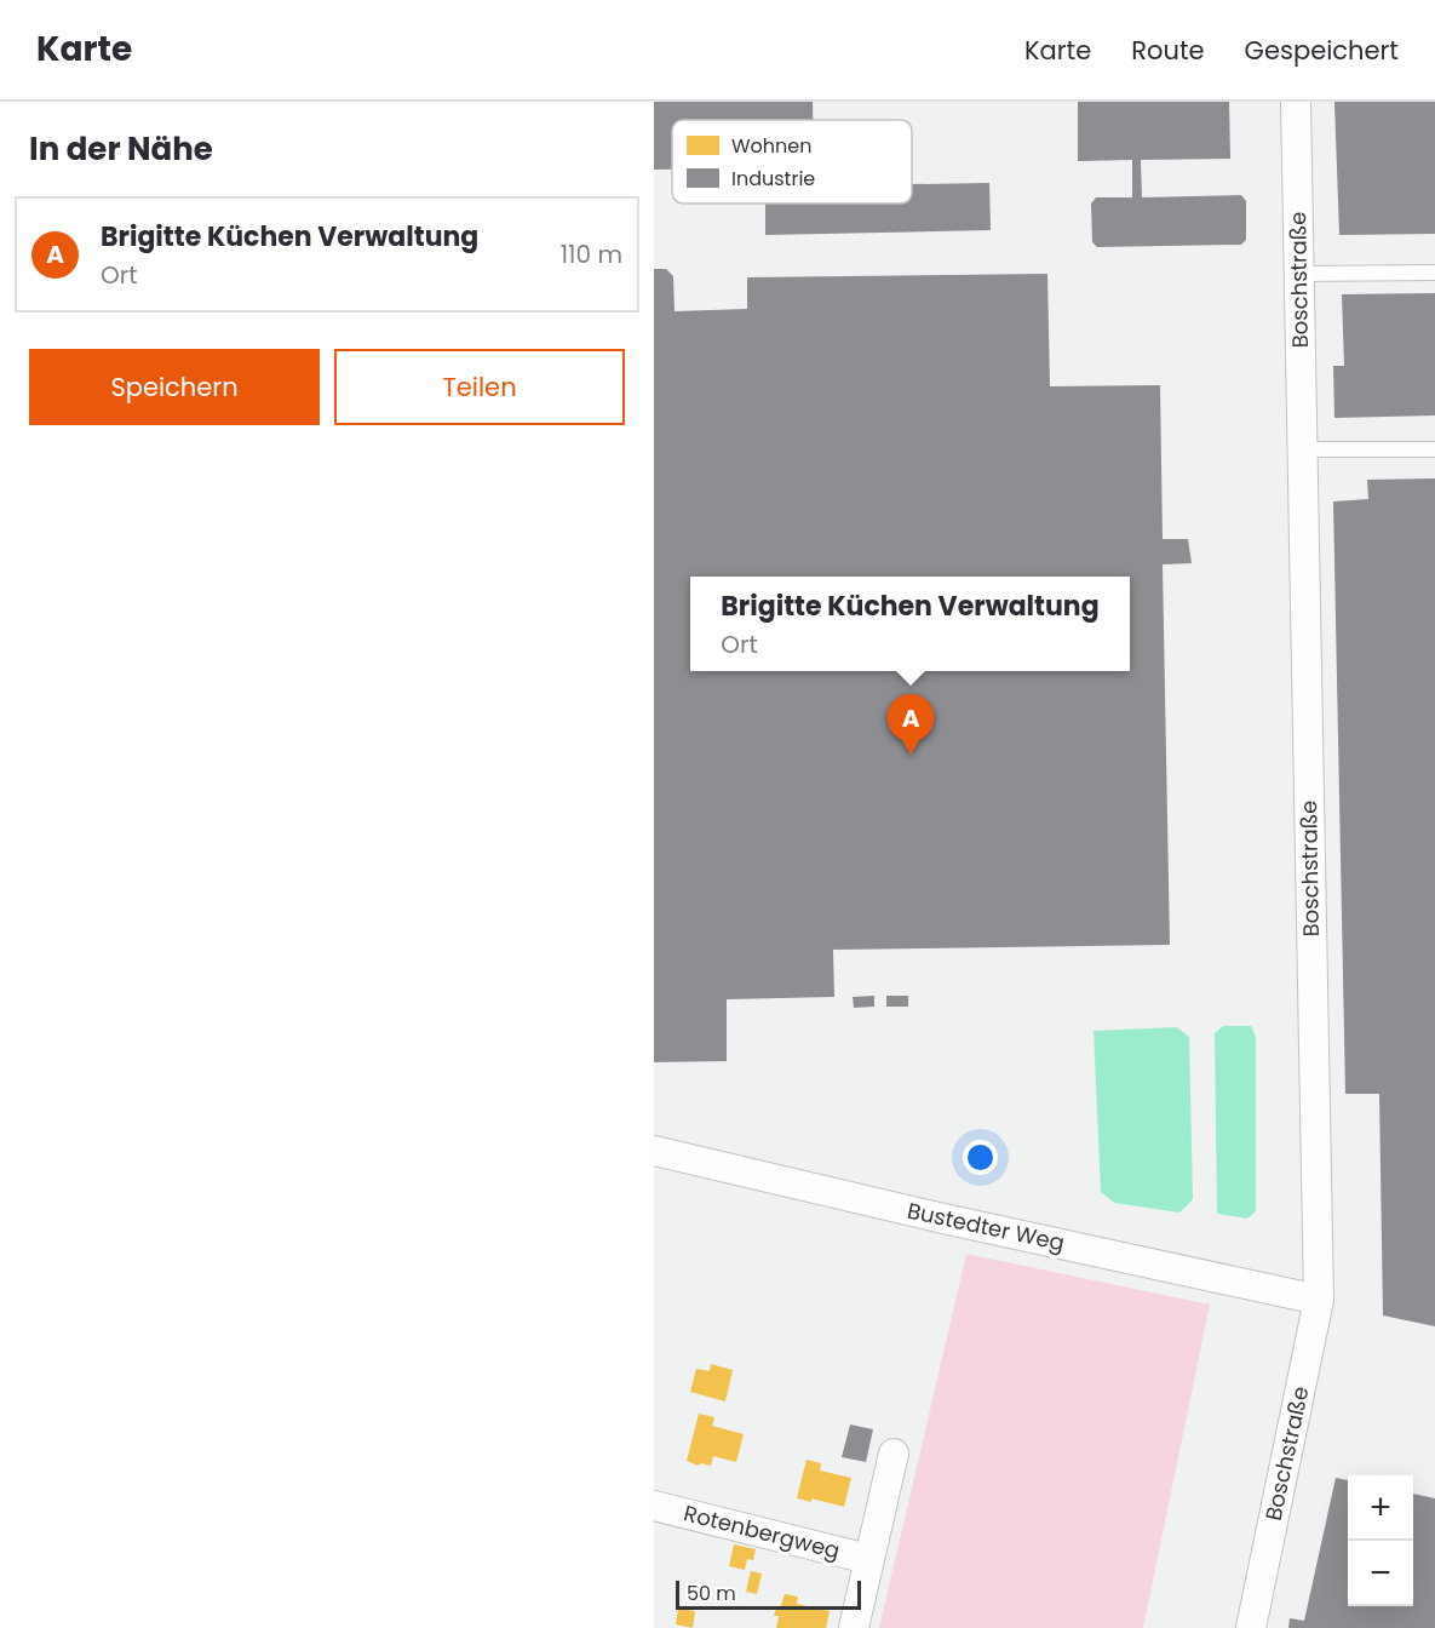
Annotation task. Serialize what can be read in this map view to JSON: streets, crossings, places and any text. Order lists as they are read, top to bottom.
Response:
{
  "streets": {
    "street": ["Boschstraße", "Bustedter Weg", "Rotenbergweg"]
  },
  "crossings": [
    ["Boschstraße", "Bustedter Weg"]
  ],
  "legend": ["Wohnen", "Industrie"],
  "scale_bar": "50 m",
  "page": {
    "header": "Karte",
    "nav": ["Karte", "Route", "Gespeichert"],
    "heading": "In der Nähe",
    "list": [
      {
        "mark": "A",
        "name": "Brigitte Küchen Verwaltung",
        "note": "Ort",
        "value": "110 m"
      }
    ],
    "buttons": ["Speichern", "Teilen"],
    "popup": ["Brigitte Küchen Verwaltung", "Ort"],
    "pins": "A",
    "map_buttons": ["+", "−"],
    "scale": "50 m"
  }
}
